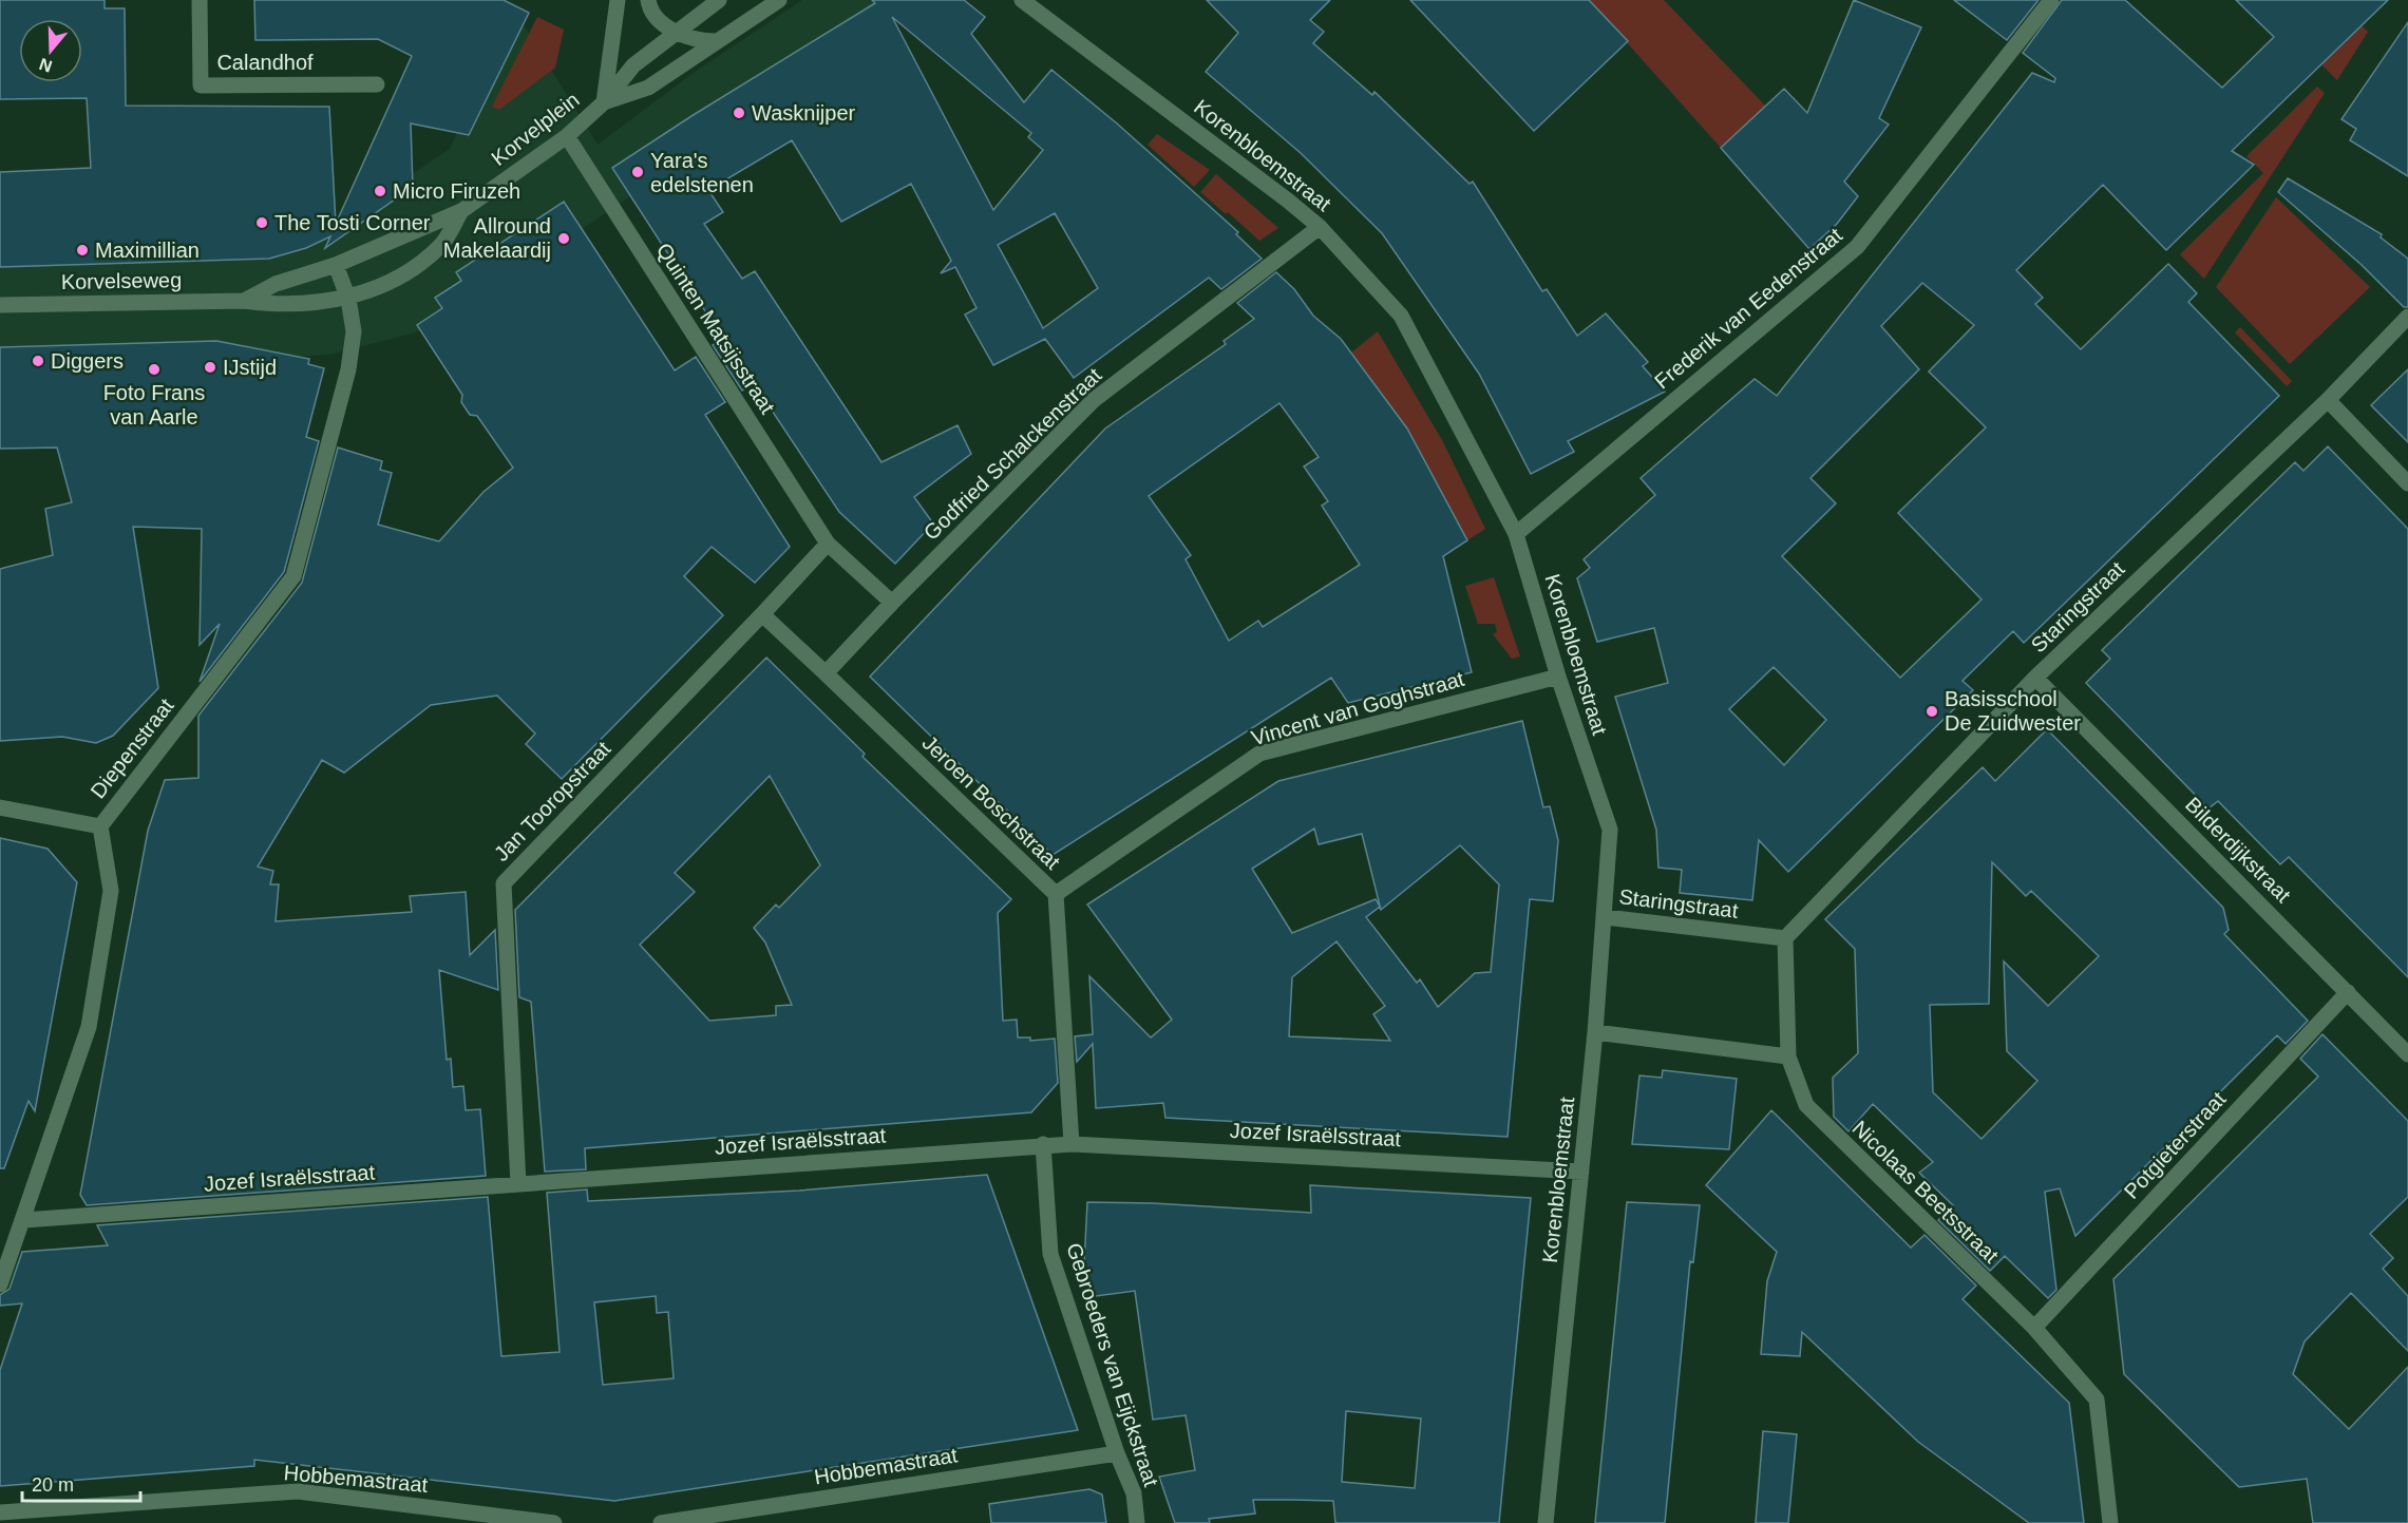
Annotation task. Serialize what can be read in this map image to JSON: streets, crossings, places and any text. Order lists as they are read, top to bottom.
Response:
{
  "streets": {
    "street": [
      "Calandhof",
      "Korvelplein",
      "Korenbloemstraat",
      "Korvelseweg",
      "Frederik van Eedenstraat",
      "Quinten Matsijsstraat",
      "Godfried Schalckenstraat",
      "Staringstraat",
      "Vincent van Goghstraat",
      "Diepenstraat",
      "Jan Tooropstraat",
      "Jeroen Boschstraat",
      "Bilderdijkstraat",
      "Jozef Israëlsstraat",
      "Potgieterstraat",
      "Nicolaas Beetsstraat",
      "Gebroeders van Eijckstraat",
      "Hobbemastraat"
    ]
  },
  "crossings": [
    ["Korvelplein", "Korvelseweg"],
    ["Korvelplein", "Quinten Matsijsstraat"],
    ["Korvelplein", "Diepenstraat"],
    ["Korenbloemstraat", "Frederik van Eedenstraat"],
    ["Korenbloemstraat", "Godfried Schalckenstraat"],
    ["Korenbloemstraat", "Staringstraat"],
    ["Korenbloemstraat", "Vincent van Goghstraat"],
    ["Korenbloemstraat", "Jozef Israëlsstraat"],
    ["Korvelseweg", "Diepenstraat"],
    ["Quinten Matsijsstraat", "Godfried Schalckenstraat"],
    ["Quinten Matsijsstraat", "Jan Tooropstraat"],
    ["Godfried Schalckenstraat", "Jeroen Boschstraat"],
    ["Staringstraat", "Bilderdijkstraat"],
    ["Vincent van Goghstraat", "Jeroen Boschstraat"],
    ["Diepenstraat", "Jozef Israëlsstraat"],
    ["Jan Tooropstraat", "Jeroen Boschstraat"],
    ["Jan Tooropstraat", "Jozef Israëlsstraat"],
    ["Jeroen Boschstraat", "Jozef Israëlsstraat"],
    ["Bilderdijkstraat", "Potgieterstraat"],
    ["Jozef Israëlsstraat", "Gebroeders van Eijckstraat"],
    ["Potgieterstraat", "Nicolaas Beetsstraat"],
    ["Gebroeders van Eijckstraat", "Hobbemastraat"]
  ],
  "places": [
    "Wasknijper",
    "Yara's edelstenen",
    "Micro Firuzeh",
    "The Tosti Corner",
    "Allround Makelaardij",
    "Maximillian",
    "Diggers",
    "IJstijd",
    "Foto Frans van Aarle",
    "Basisschool De Zuidwester"
  ],
  "scale_bar": "20 m",
  "north": "bottom"
}
